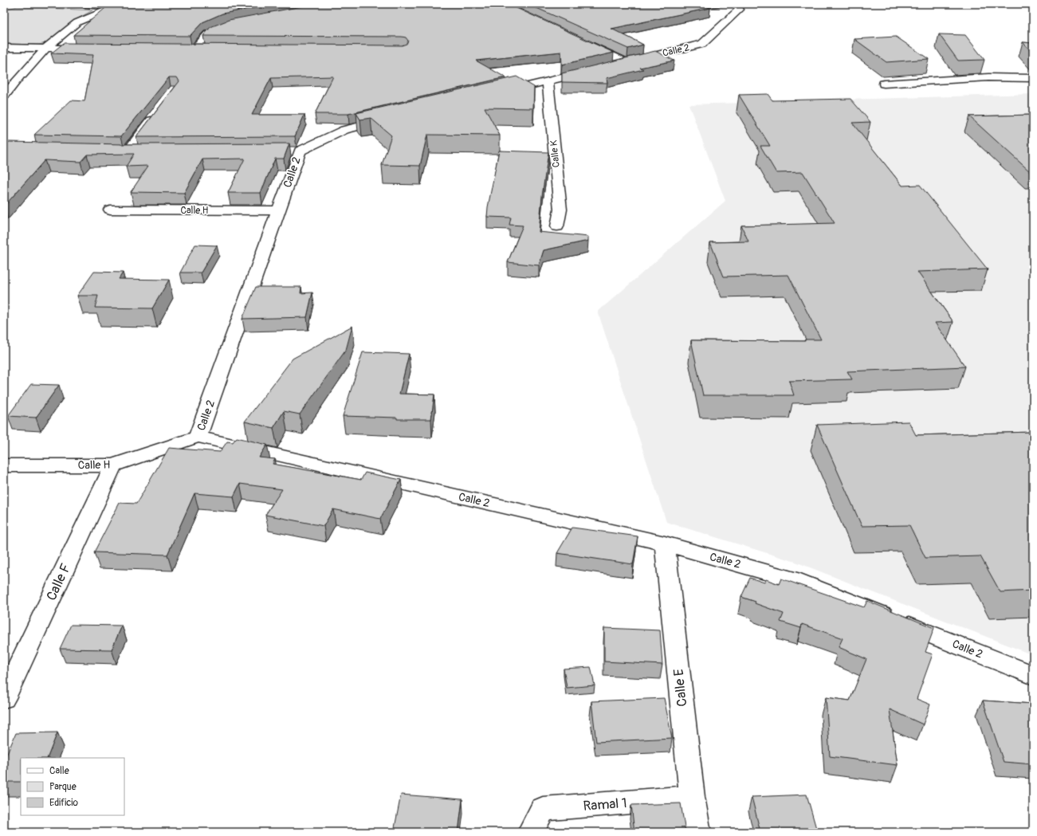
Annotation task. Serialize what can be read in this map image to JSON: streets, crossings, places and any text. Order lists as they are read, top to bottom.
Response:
{
  "streets": {
    "street": [
      "Calle 2",
      "Calle K",
      "Calle H",
      "Calle F",
      "Calle E",
      "Ramal 1"
    ]
  },
  "crossings": [
    ["Calle 2", "Calle H"],
    ["Calle 2", "Calle E"],
    ["Calle H", "Calle F"],
    ["Calle E", "Ramal 1"]
  ],
  "legend": ["Calle", "Parque", "Edificio"]
}
